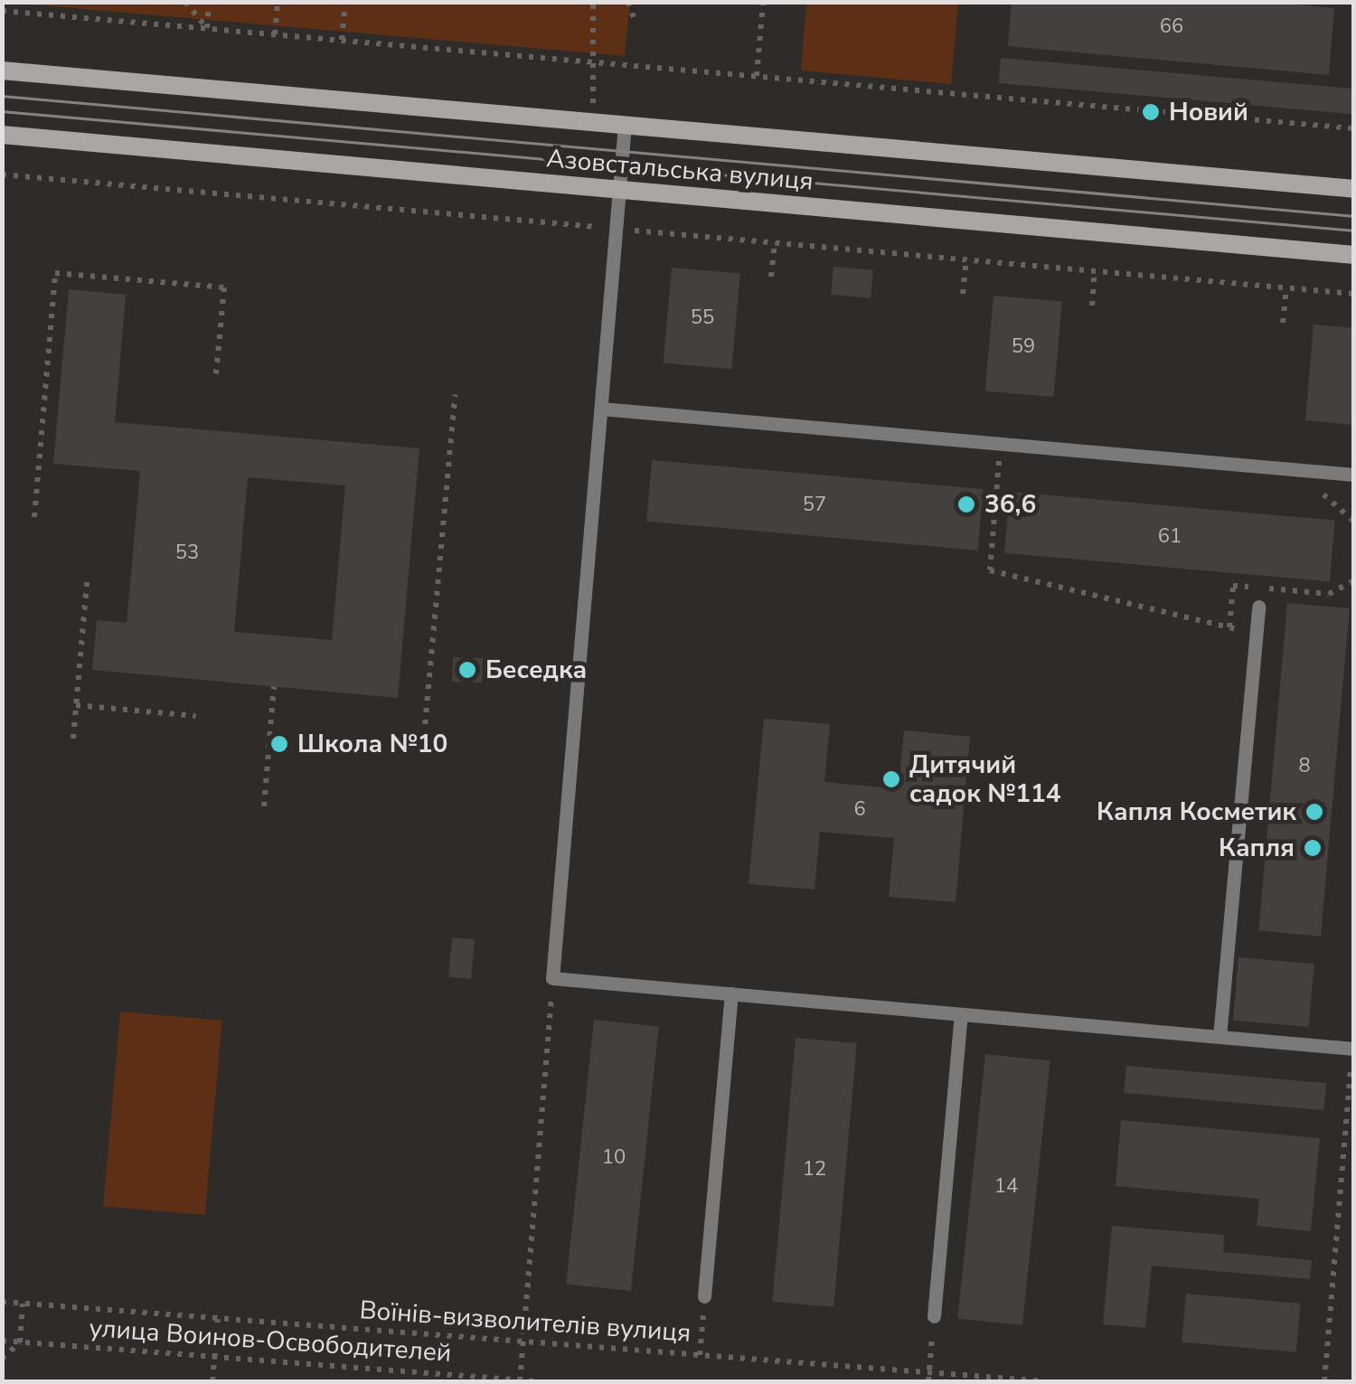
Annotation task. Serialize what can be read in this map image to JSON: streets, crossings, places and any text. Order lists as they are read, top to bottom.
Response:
{
  "streets": {
    "street": ["Азовстальська вулиця"],
    "path": ["Воїнів-визволителів вулиця", "улица Воинов-Освободителей"]
  },
  "places": [
    "Новий",
    "36,6",
    "Беседка",
    "Школа №10",
    "Дитячий садок №114",
    "Капля Косметик",
    "Капля"
  ],
  "house_numbers": [
    "66",
    "55",
    "59",
    "57",
    "61",
    "53",
    "8",
    "6",
    "10",
    "12",
    "14"
  ]
}
